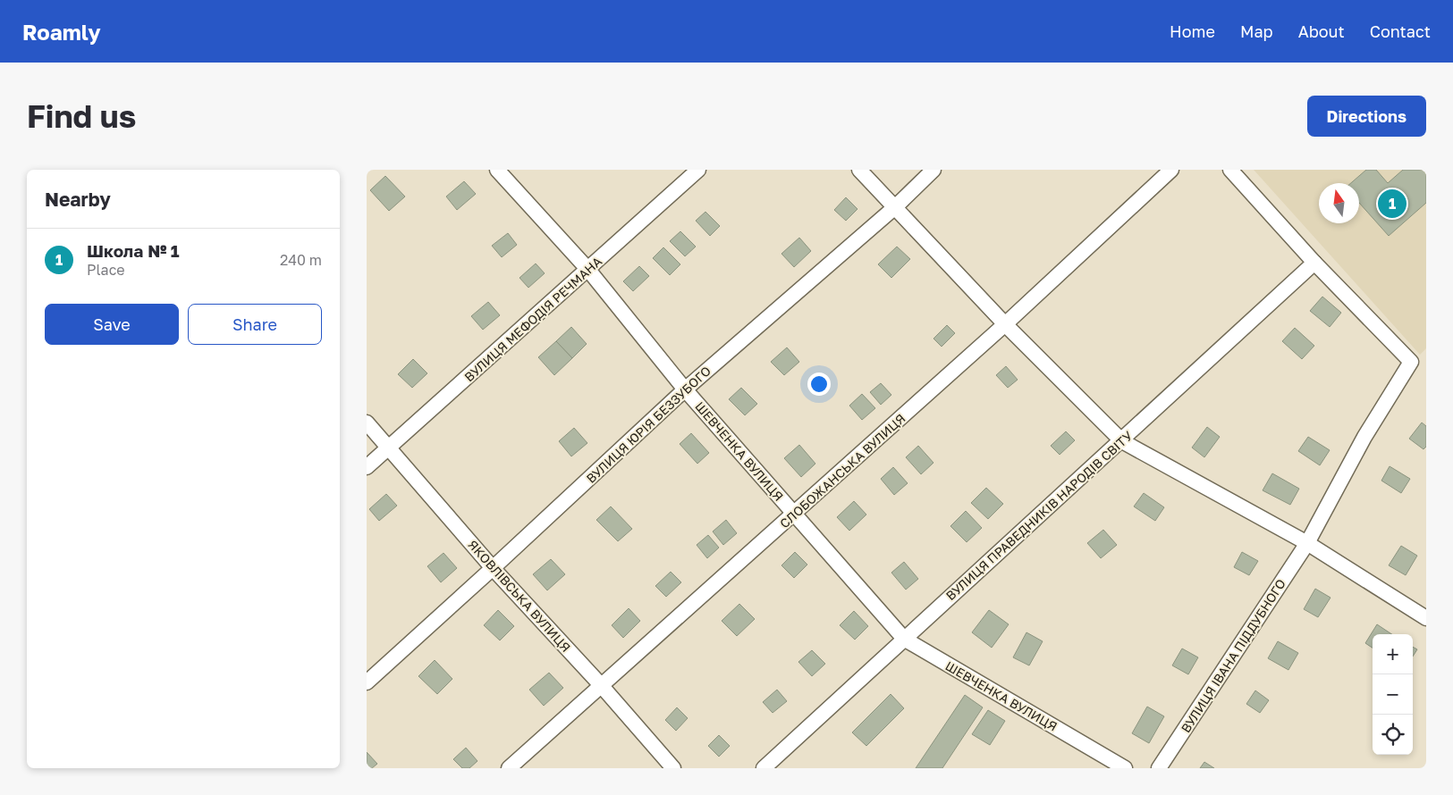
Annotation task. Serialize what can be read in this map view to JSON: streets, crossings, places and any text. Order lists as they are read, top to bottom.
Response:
{
  "streets": {
    "street": [
      "ВУЛИЦЯ МЕФОДІЯ РЕЧМАНА",
      "ВУЛИЦЯ ЮРІЯ БЕЗЗУБОГО",
      "ШЕВЧЕНКА ВУЛИЦЯ",
      "СЛОБОЖАНСЬКА ВУЛИЦЯ",
      "ВУЛИЦЯ ПРАВЕДНИКІВ НАРОДІВ СВІТУ",
      "ЯКОВЛІВСЬКА ВУЛИЦЯ",
      "ВУЛИЦЯ ІВАНА ПІДДУБНОГО"
    ]
  },
  "crossings": [
    ["ВУЛИЦЯ МЕФОДІЯ РЕЧМАНА", "ШЕВЧЕНКА ВУЛИЦЯ"],
    ["ВУЛИЦЯ МЕФОДІЯ РЕЧМАНА", "ЯКОВЛІВСЬКА ВУЛИЦЯ"],
    ["ВУЛИЦЯ ЮРІЯ БЕЗЗУБОГО", "ШЕВЧЕНКА ВУЛИЦЯ"],
    ["ВУЛИЦЯ ЮРІЯ БЕЗЗУБОГО", "ЯКОВЛІВСЬКА ВУЛИЦЯ"],
    ["ШЕВЧЕНКА ВУЛИЦЯ", "СЛОБОЖАНСЬКА ВУЛИЦЯ"],
    ["ШЕВЧЕНКА ВУЛИЦЯ", "ВУЛИЦЯ ПРАВЕДНИКІВ НАРОДІВ СВІТУ"],
    ["СЛОБОЖАНСЬКА ВУЛИЦЯ", "ЯКОВЛІВСЬКА ВУЛИЦЯ"],
    ["ВУЛИЦЯ ПРАВЕДНИКІВ НАРОДІВ СВІТУ", "ВУЛИЦЯ ІВАНА ПІДДУБНОГО"]
  ],
  "north": "top",
  "page": {
    "header": "Roamly",
    "nav": [
      "Home",
      "Map",
      "About",
      "Contact"
    ],
    "buttons": [
      "Directions",
      ["Save", "Share"]
    ],
    "title": "Find us",
    "heading": "Nearby",
    "pins": "1",
    "list": [
      {
        "mark": "1",
        "name": "Школа № 1",
        "note": "Place",
        "value": "240 m"
      }
    ],
    "map_buttons": ["+", "−"]
  }
}
